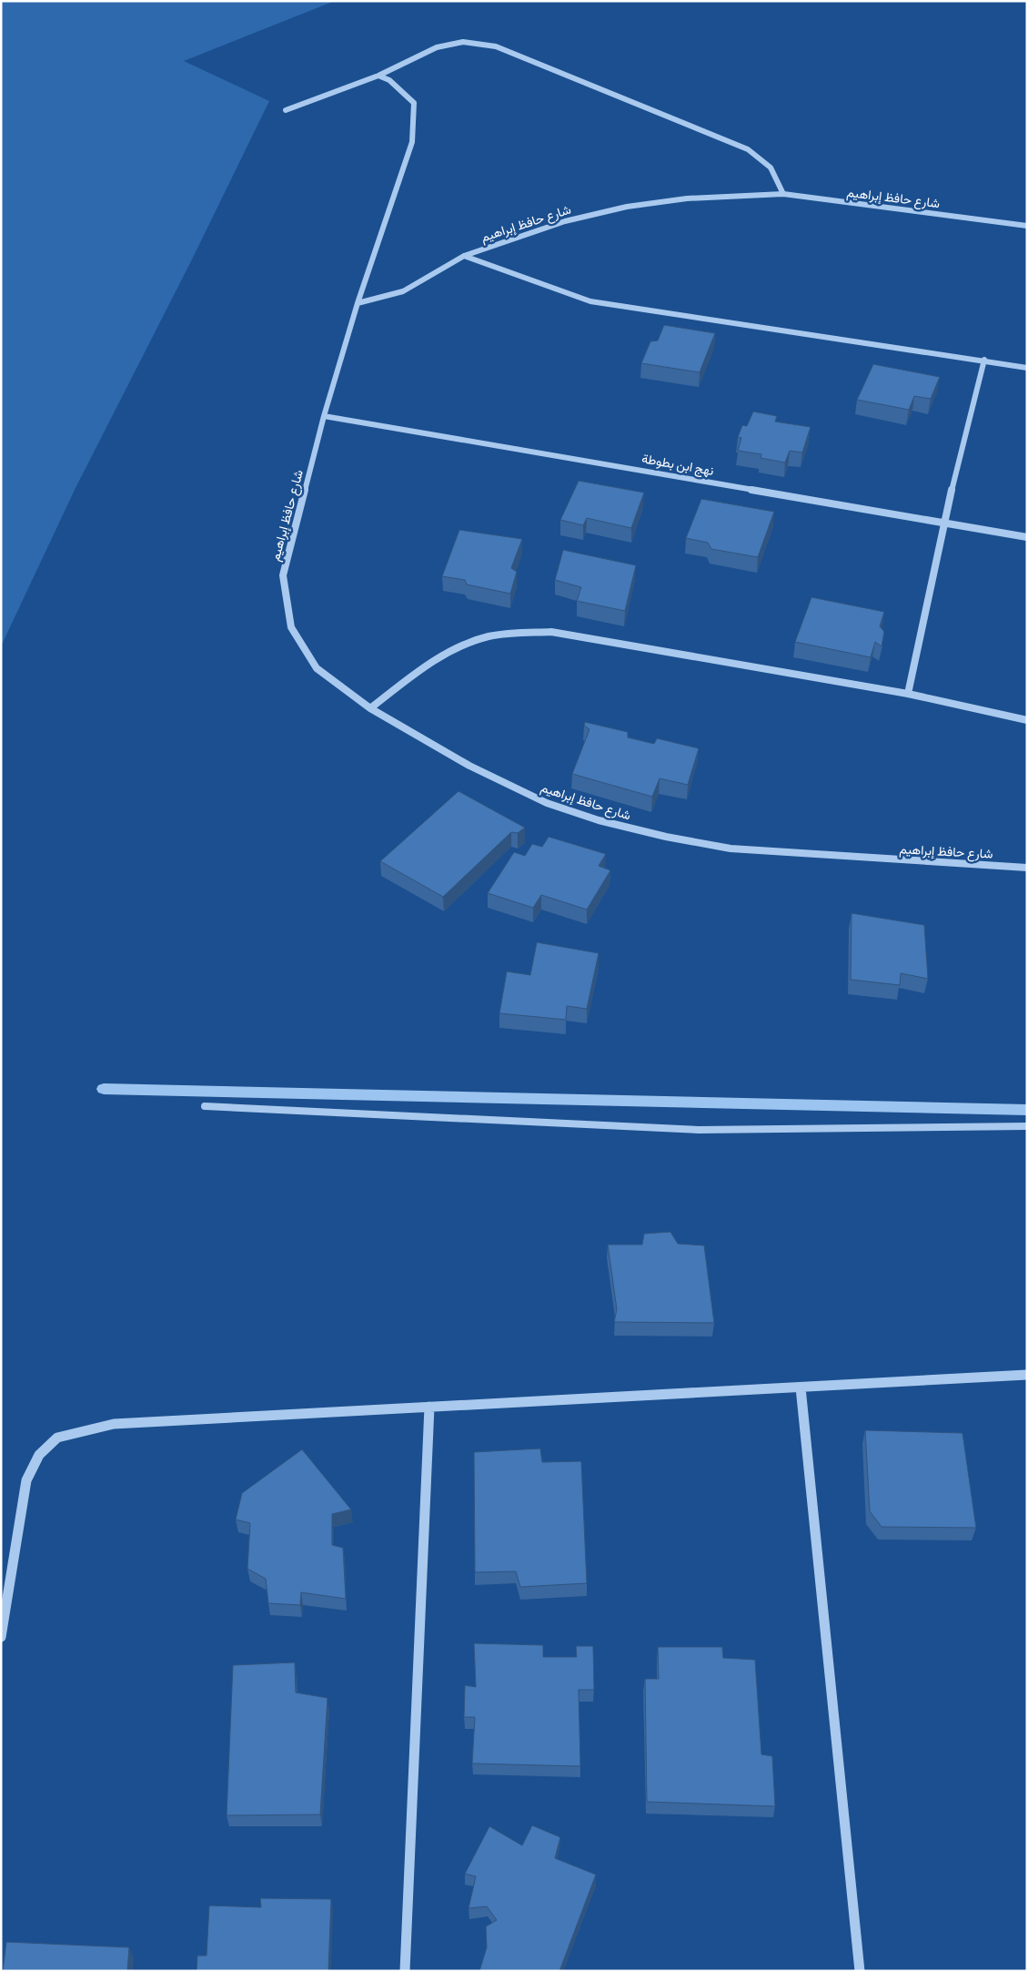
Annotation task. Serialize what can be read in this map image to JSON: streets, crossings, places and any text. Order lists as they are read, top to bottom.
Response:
{
  "streets": {
    "street": ["شارع حافظ إبراهيم", "نهج ابن بطوطة"]
  },
  "crossings": [
    ["شارع حافظ إبراهيم", "نهج ابن بطوطة"]
  ]
}
